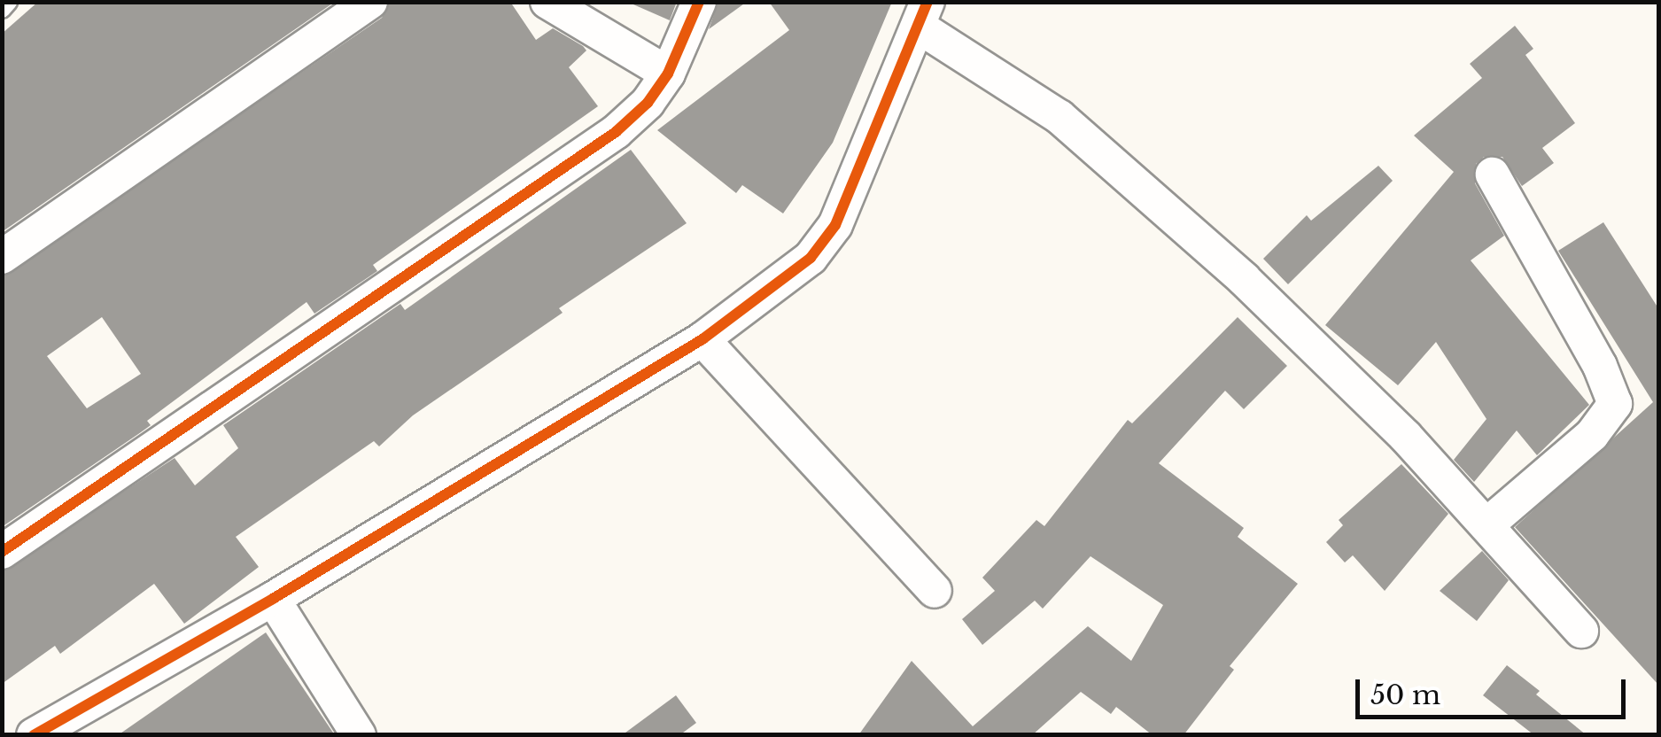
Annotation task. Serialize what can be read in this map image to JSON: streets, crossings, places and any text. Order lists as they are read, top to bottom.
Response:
{
  "scale_bar": "50 m"
}
